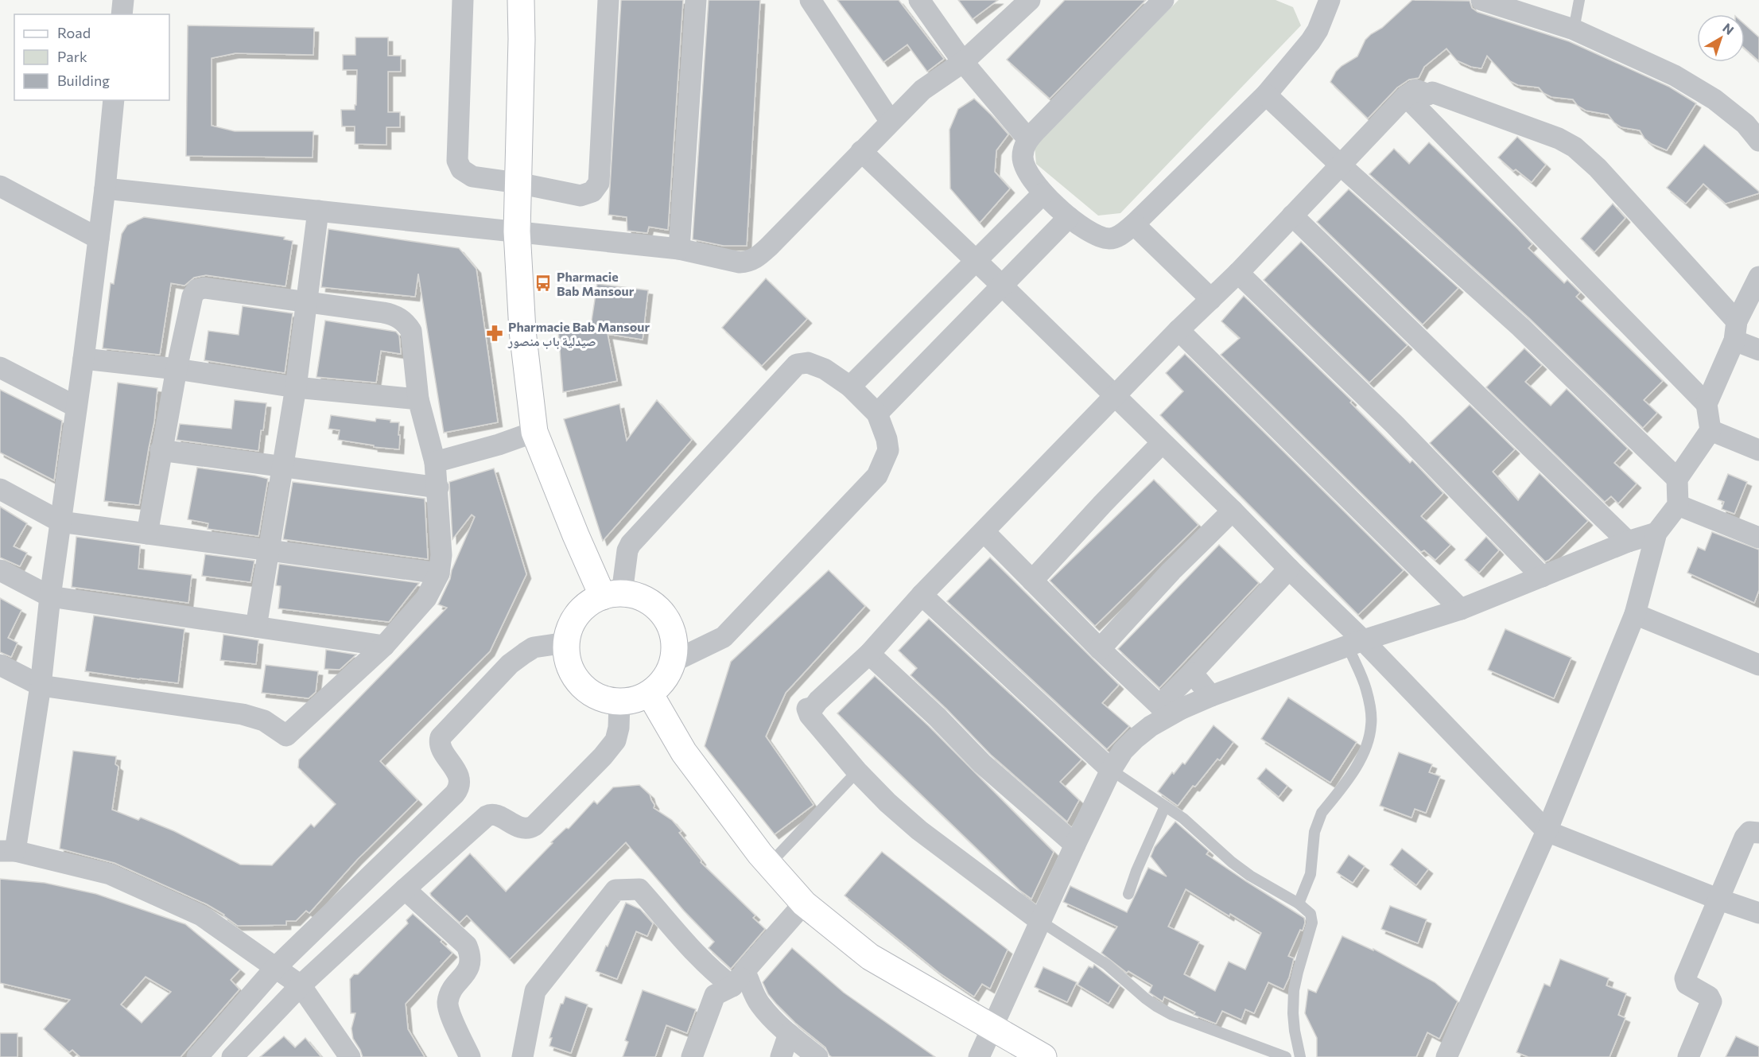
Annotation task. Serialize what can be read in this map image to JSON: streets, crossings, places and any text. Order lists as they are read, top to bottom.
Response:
{
  "places": {
    "bus stop": ["Pharmacie Bab Mansour"],
    "pharmacy": ["Pharmacie Bab Mansour صيدلية باب منصور"]
  },
  "legend": ["Road", "Park", "Building"],
  "north": "top right"
}
